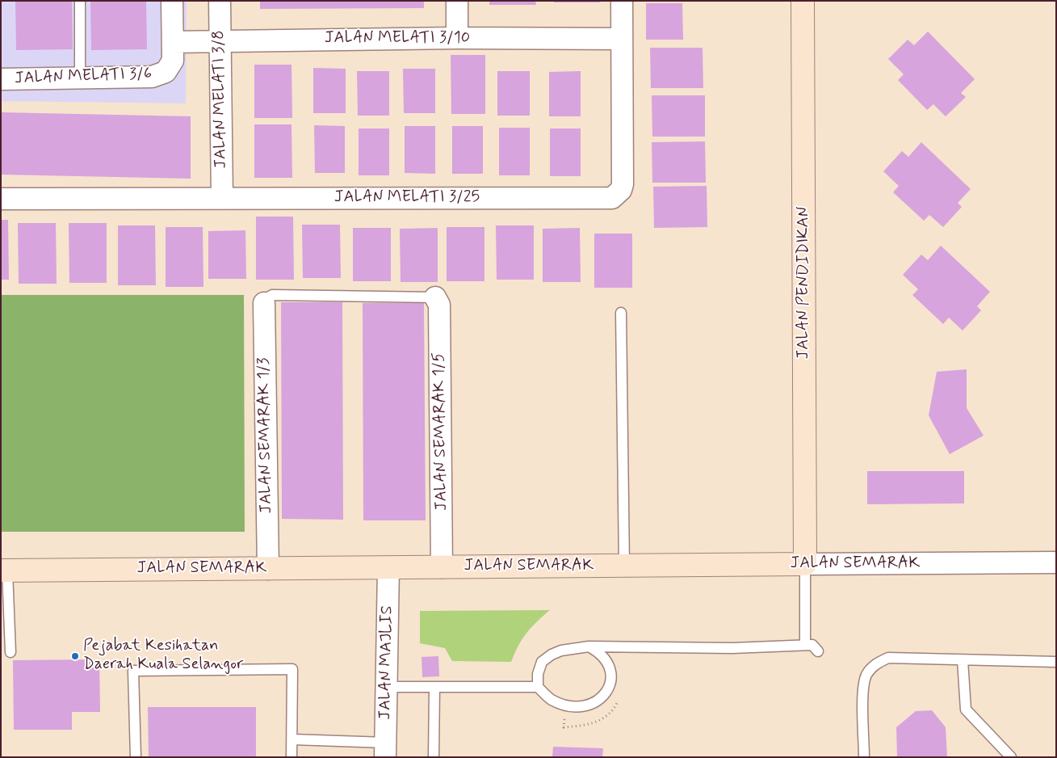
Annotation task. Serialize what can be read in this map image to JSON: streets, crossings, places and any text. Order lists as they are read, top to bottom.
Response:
{
  "streets": {
    "street": [
      "JALAN MELATI 3/10",
      "JALAN MELATI 3/6",
      "JALAN MELATI 3/8",
      "JALAN MELATI 3/25",
      "JALAN PENDIDIKAN",
      "JALAN SEMARAK 1/5",
      "JALAN SEMARAK 1/3",
      "JALAN SEMARAK",
      "JALAN MAJLIS"
    ]
  },
  "crossings": [
    ["JALAN MELATI 3/10", "JALAN MELATI 3/6"],
    ["JALAN MELATI 3/10", "JALAN MELATI 3/8"],
    ["JALAN MELATI 3/10", "JALAN MELATI 3/25"],
    ["JALAN MELATI 3/8", "JALAN MELATI 3/25"],
    ["JALAN PENDIDIKAN", "JALAN SEMARAK"],
    ["JALAN SEMARAK 1/5", "JALAN SEMARAK"],
    ["JALAN SEMARAK 1/3", "JALAN SEMARAK"],
    ["JALAN SEMARAK", "JALAN MAJLIS"]
  ],
  "places": ["Pejabat Kesihatan Daerah Kuala Selangor"]
}
